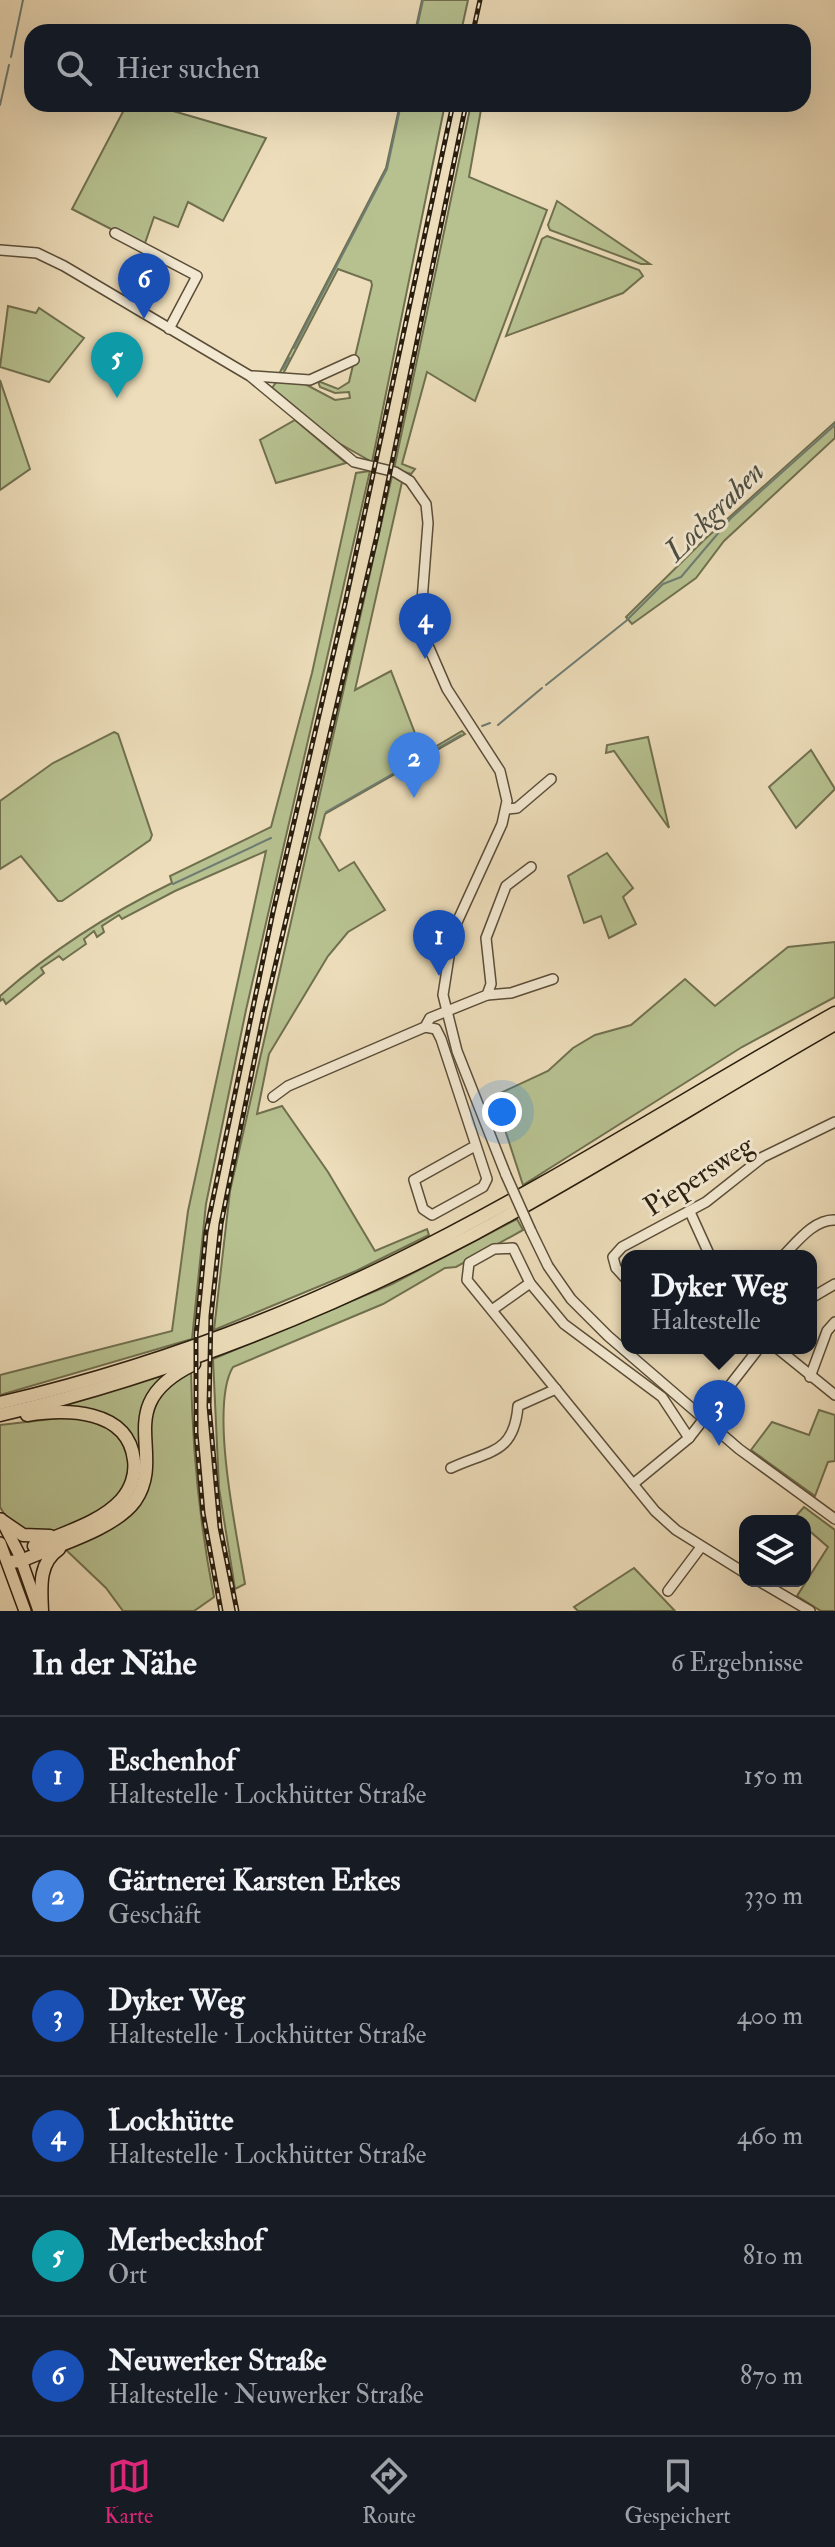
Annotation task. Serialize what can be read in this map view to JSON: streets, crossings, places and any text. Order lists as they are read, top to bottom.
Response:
{
  "streets": {
    "street": ["Piepersweg"]
  },
  "water": ["Lockgraben"],
  "page": {
    "search": "Hier suchen",
    "pins": [
      "6",
      "5",
      "4",
      "2",
      "1",
      "3"
    ],
    "popup": ["Dyker Weg", "Haltestelle"],
    "heading": ["In der Nähe", "6 Ergebnisse"],
    "list": [
      {
        "mark": "1",
        "name": "Eschenhof",
        "note": "Haltestelle · Lockhütter Straße",
        "value": "150 m"
      },
      {
        "mark": "2",
        "name": "Gärtnerei Karsten Erkes",
        "note": "Geschäft",
        "value": "330 m"
      },
      {
        "mark": "3",
        "name": "Dyker Weg",
        "note": "Haltestelle · Lockhütter Straße",
        "value": "400 m"
      },
      {
        "mark": "4",
        "name": "Lockhütte",
        "note": "Haltestelle · Lockhütter Straße",
        "value": "460 m"
      },
      {
        "mark": "5",
        "name": "Merbeckshof",
        "note": "Ort",
        "value": "810 m"
      },
      {
        "mark": "6",
        "name": "Neuwerker Straße",
        "note": "Haltestelle · Neuwerker Straße",
        "value": "870 m"
      }
    ],
    "nav": ["Karte", "Route", "Gespeichert"]
  }
}
